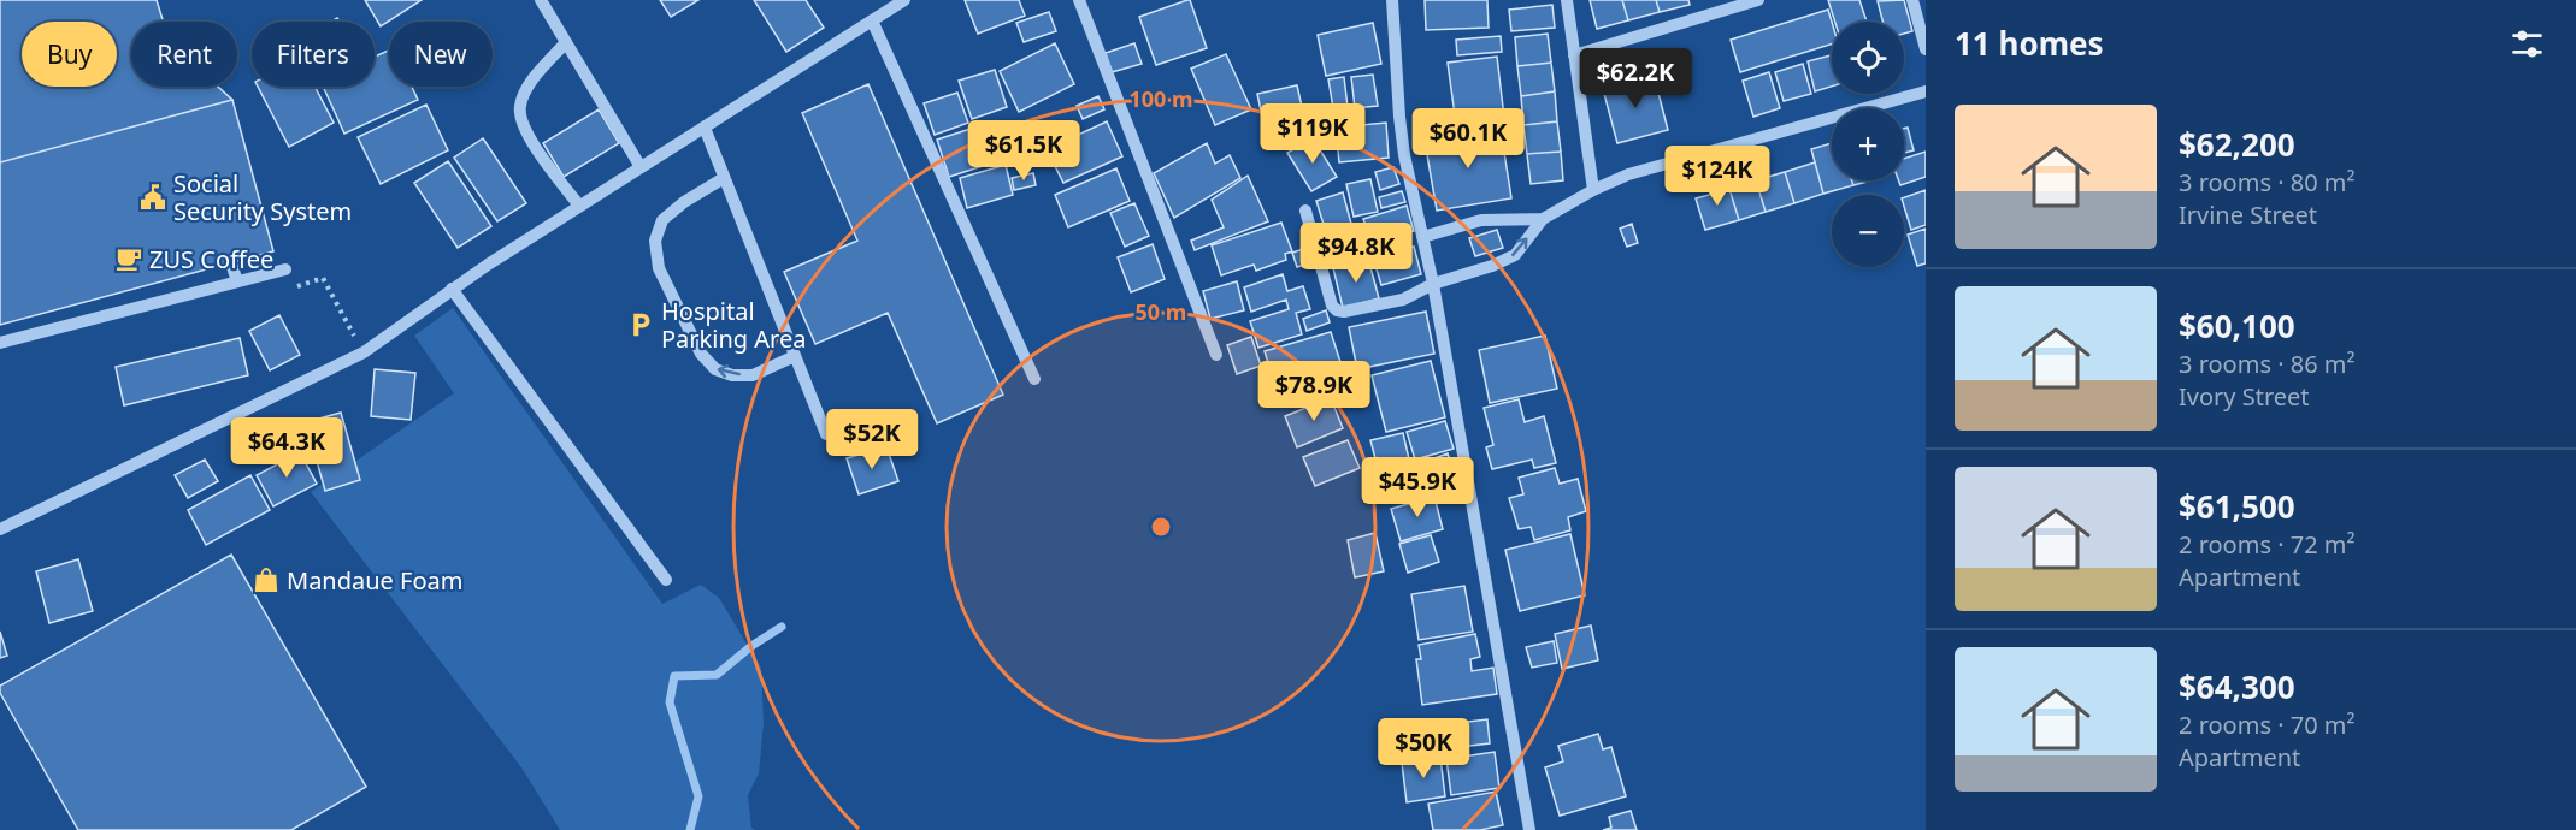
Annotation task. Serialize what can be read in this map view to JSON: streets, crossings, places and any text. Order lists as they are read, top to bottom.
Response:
{
  "places": {
    "public building": ["Social Security System"],
    "cafe": ["ZUS Coffee"],
    "parking": ["Hospital Parking Area"],
    "shop": ["Mandaue Foam"]
  },
  "page": {
    "heading": "11 homes",
    "map_buttons": ["+", "−"],
    "chip": [
      "Buy",
      "Rent",
      "Filters",
      "New"
    ],
    "price": [
      "$62.2K",
      "$119K",
      "$60.1K",
      "$61.5K",
      "$124K",
      "$94.8K",
      "$78.9K",
      "$52K",
      "$64.3K",
      "$45.9K",
      "$50K"
    ],
    "list": [
      {
        "name": "$62,200",
        "note": "3 rooms · 80 m² · Irvine Street"
      },
      {
        "name": "$60,100",
        "note": "3 rooms · 86 m² · Ivory Street"
      },
      {
        "name": "$61,500",
        "note": "2 rooms · 72 m² · Apartment"
      },
      {
        "name": "$64,300",
        "note": "2 rooms · 70 m² · Apartment"
      }
    ]
  },
  "rings": ["100 m", "50 m"]
}
